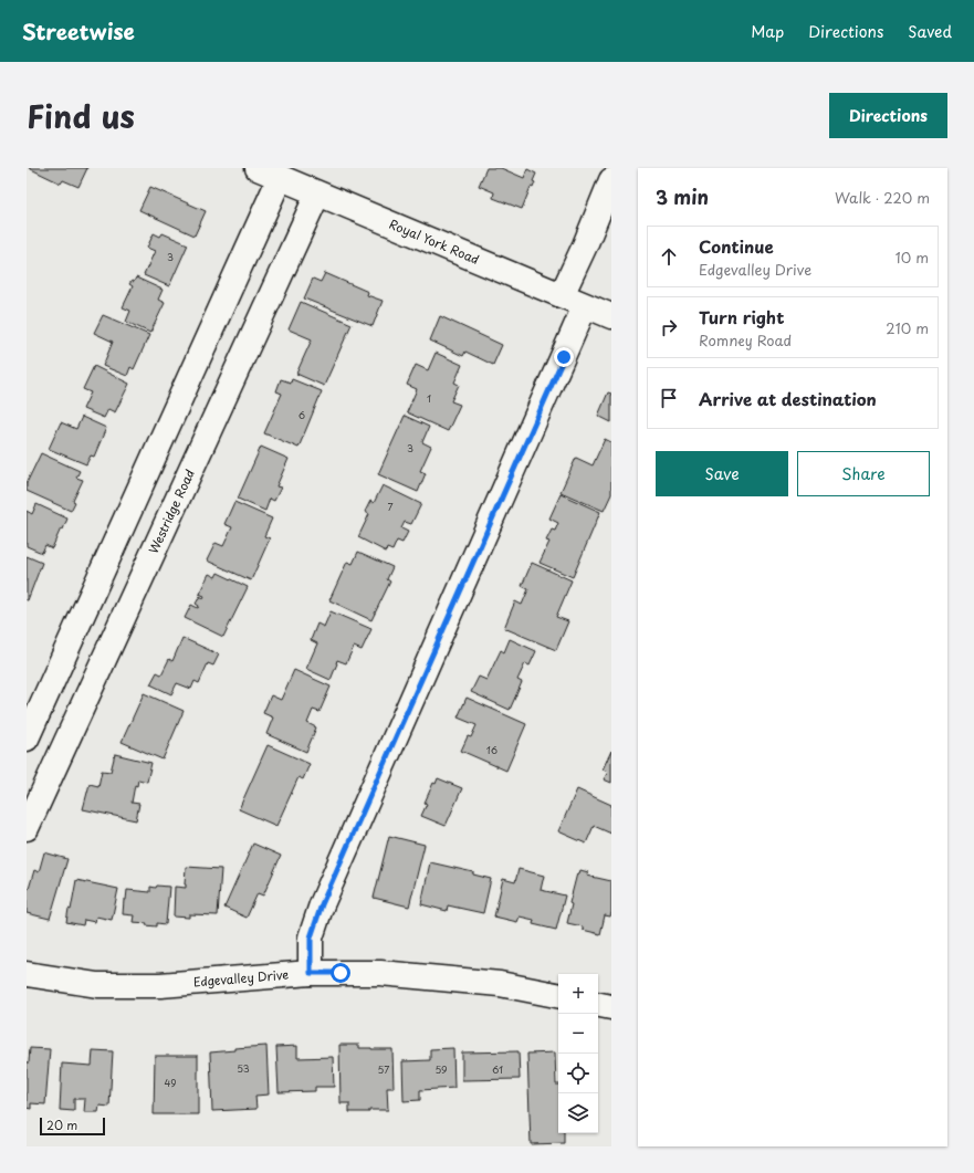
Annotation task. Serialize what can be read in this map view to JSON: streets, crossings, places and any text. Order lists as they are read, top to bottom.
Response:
{
  "streets": {
    "street": ["Royal York Road", "Westridge Road", "Edgevalley Drive"]
  },
  "crossings": [
    ["Royal York Road", "Westridge Road"]
  ],
  "house_numbers": [
    "3",
    "1",
    "6",
    "3",
    "7",
    "16",
    "53",
    "57",
    "59",
    "61",
    "49"
  ],
  "scale_bar": "20 m",
  "page": {
    "header": "Streetwise",
    "nav": ["Map", "Directions", "Saved"],
    "title": "Find us",
    "buttons": [
      "Directions",
      ["Save", "Share"]
    ],
    "heading": ["3 min", "Walk · 220 m"],
    "list": [
      ["Continue", "Edgevalley Drive", "10 m"],
      ["Turn right", "Romney Road", "210 m"],
      "Arrive at destination"
    ],
    "map_buttons": ["+", "−"],
    "scale": "20 m"
  }
}
